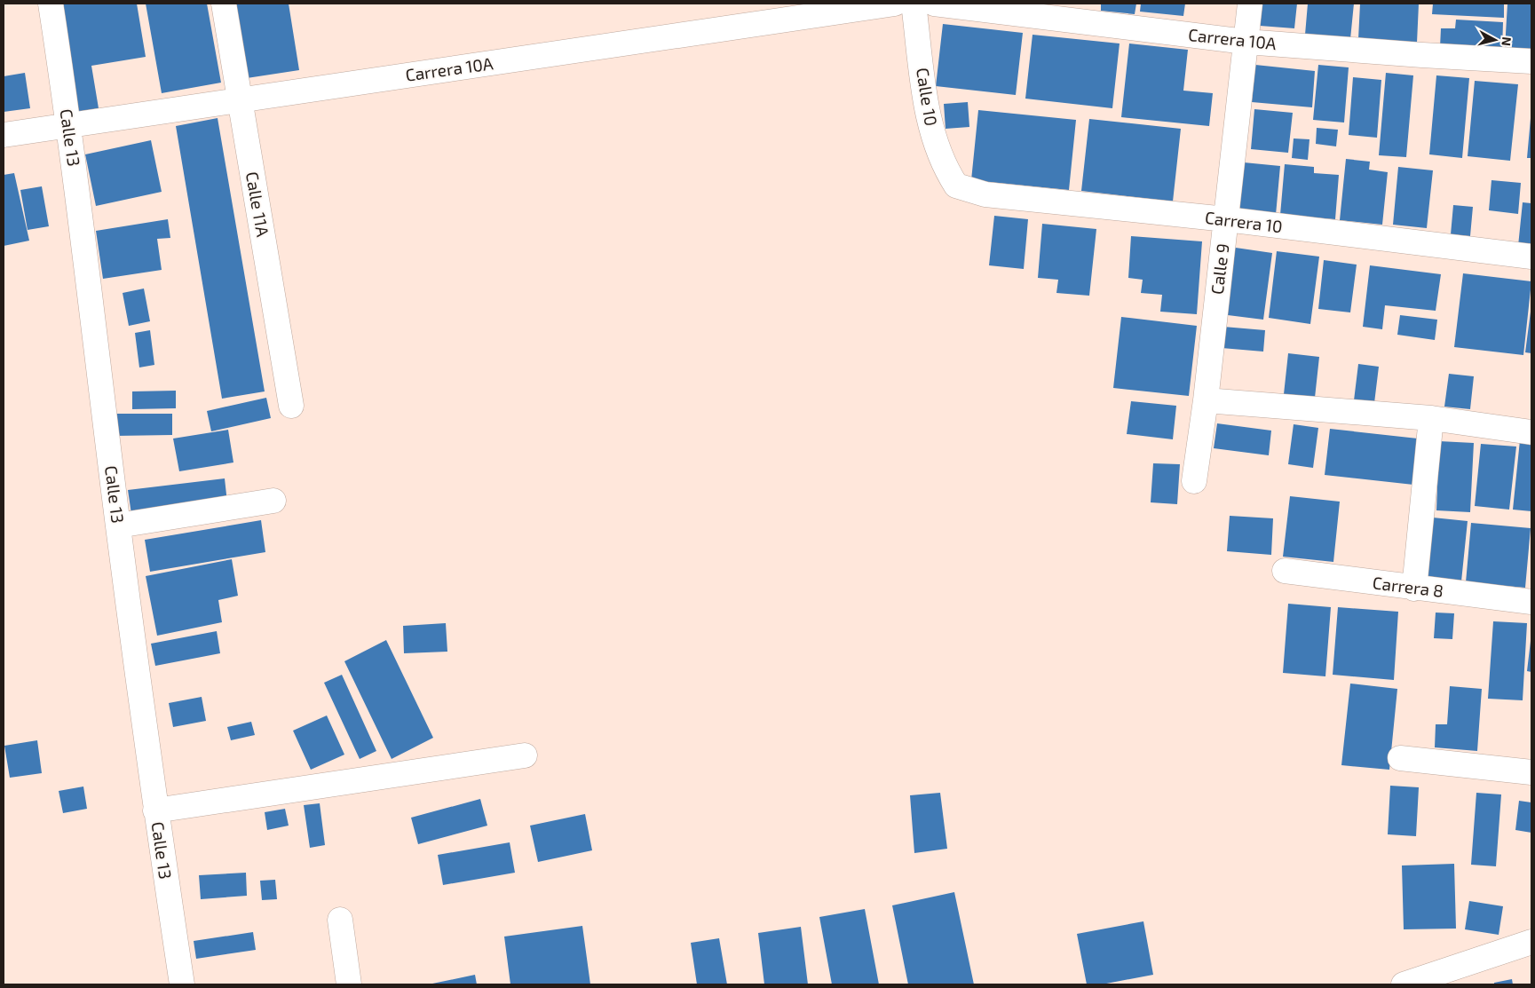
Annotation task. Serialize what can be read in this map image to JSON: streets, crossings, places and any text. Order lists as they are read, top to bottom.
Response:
{
  "streets": {
    "street": [
      "Carrera 10A",
      "Calle 10",
      "Calle 13",
      "Calle 11A",
      "Carrera 10",
      "Calle 9",
      "Carrera 8"
    ]
  },
  "crossings": [
    ["Carrera 10A", "Calle 13"],
    ["Carrera 10A", "Calle 11A"],
    ["Carrera 10A", "Calle 9"],
    ["Calle 10", "Carrera 10"],
    ["Carrera 10", "Calle 9"]
  ],
  "north": "right"
}
